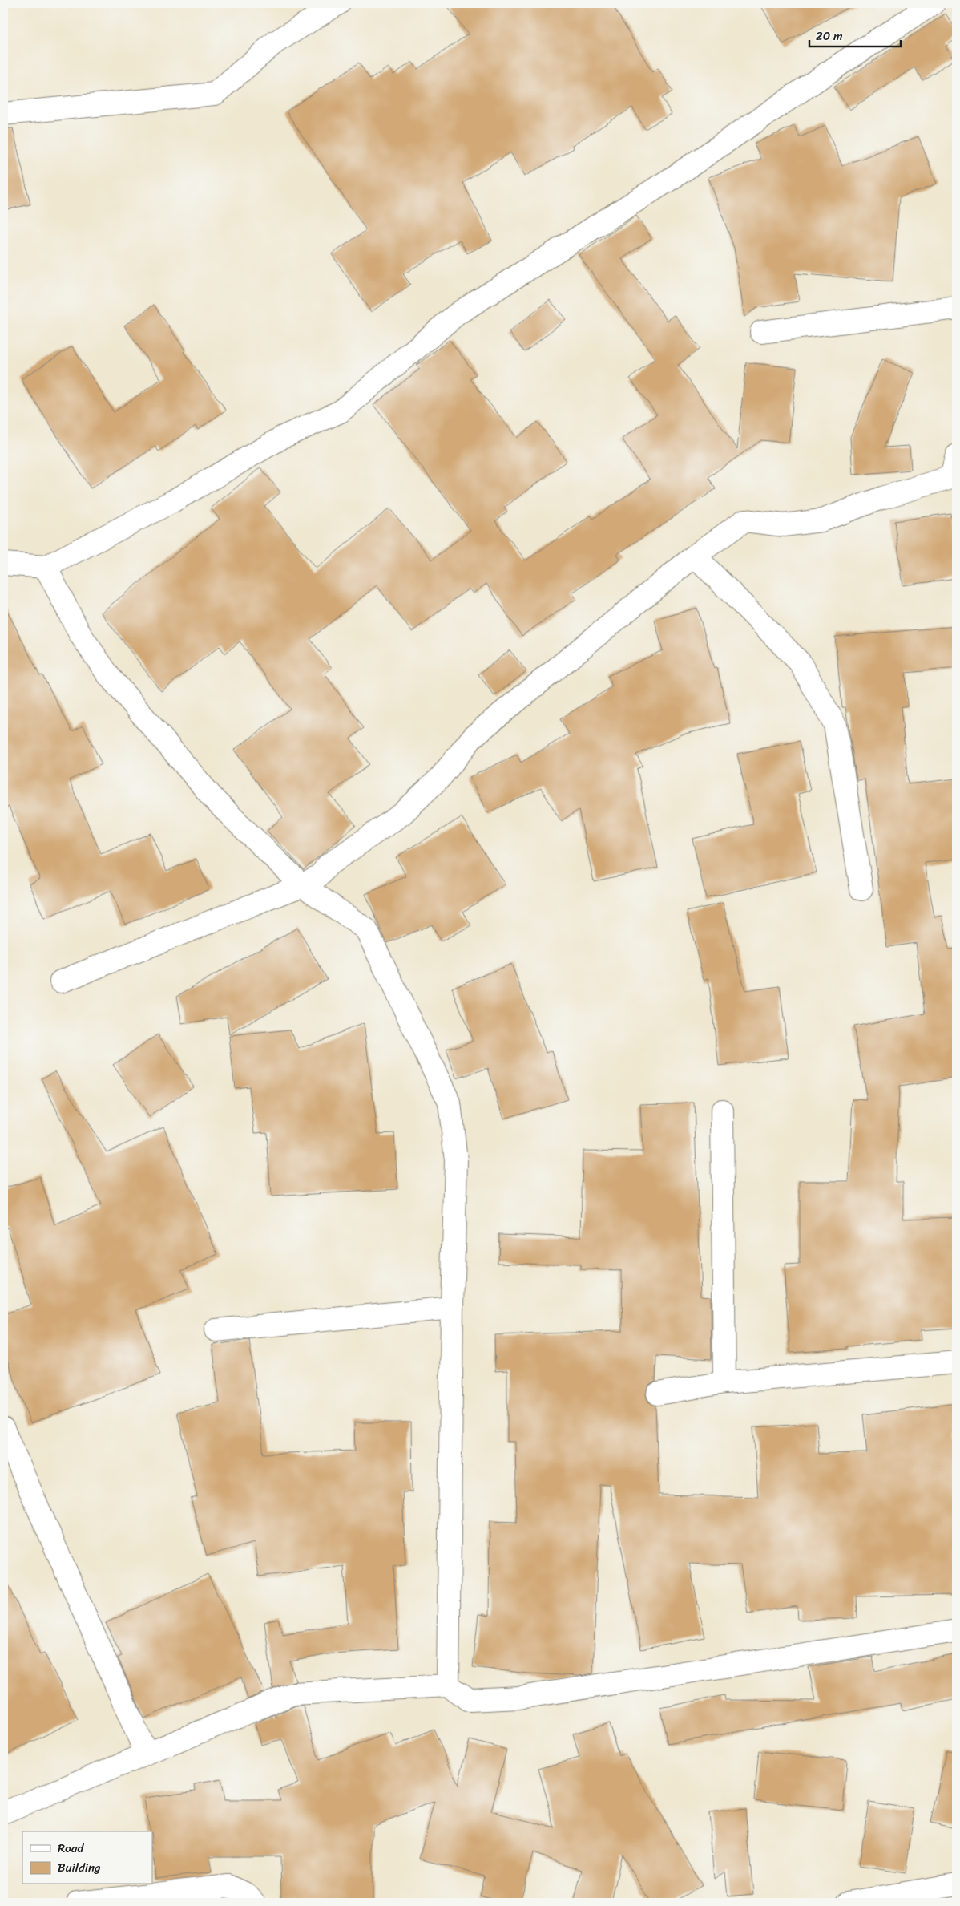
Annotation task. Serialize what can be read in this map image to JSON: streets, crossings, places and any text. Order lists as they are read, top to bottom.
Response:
{
  "legend": ["Road", "Building"],
  "scale_bar": "20 m"
}
